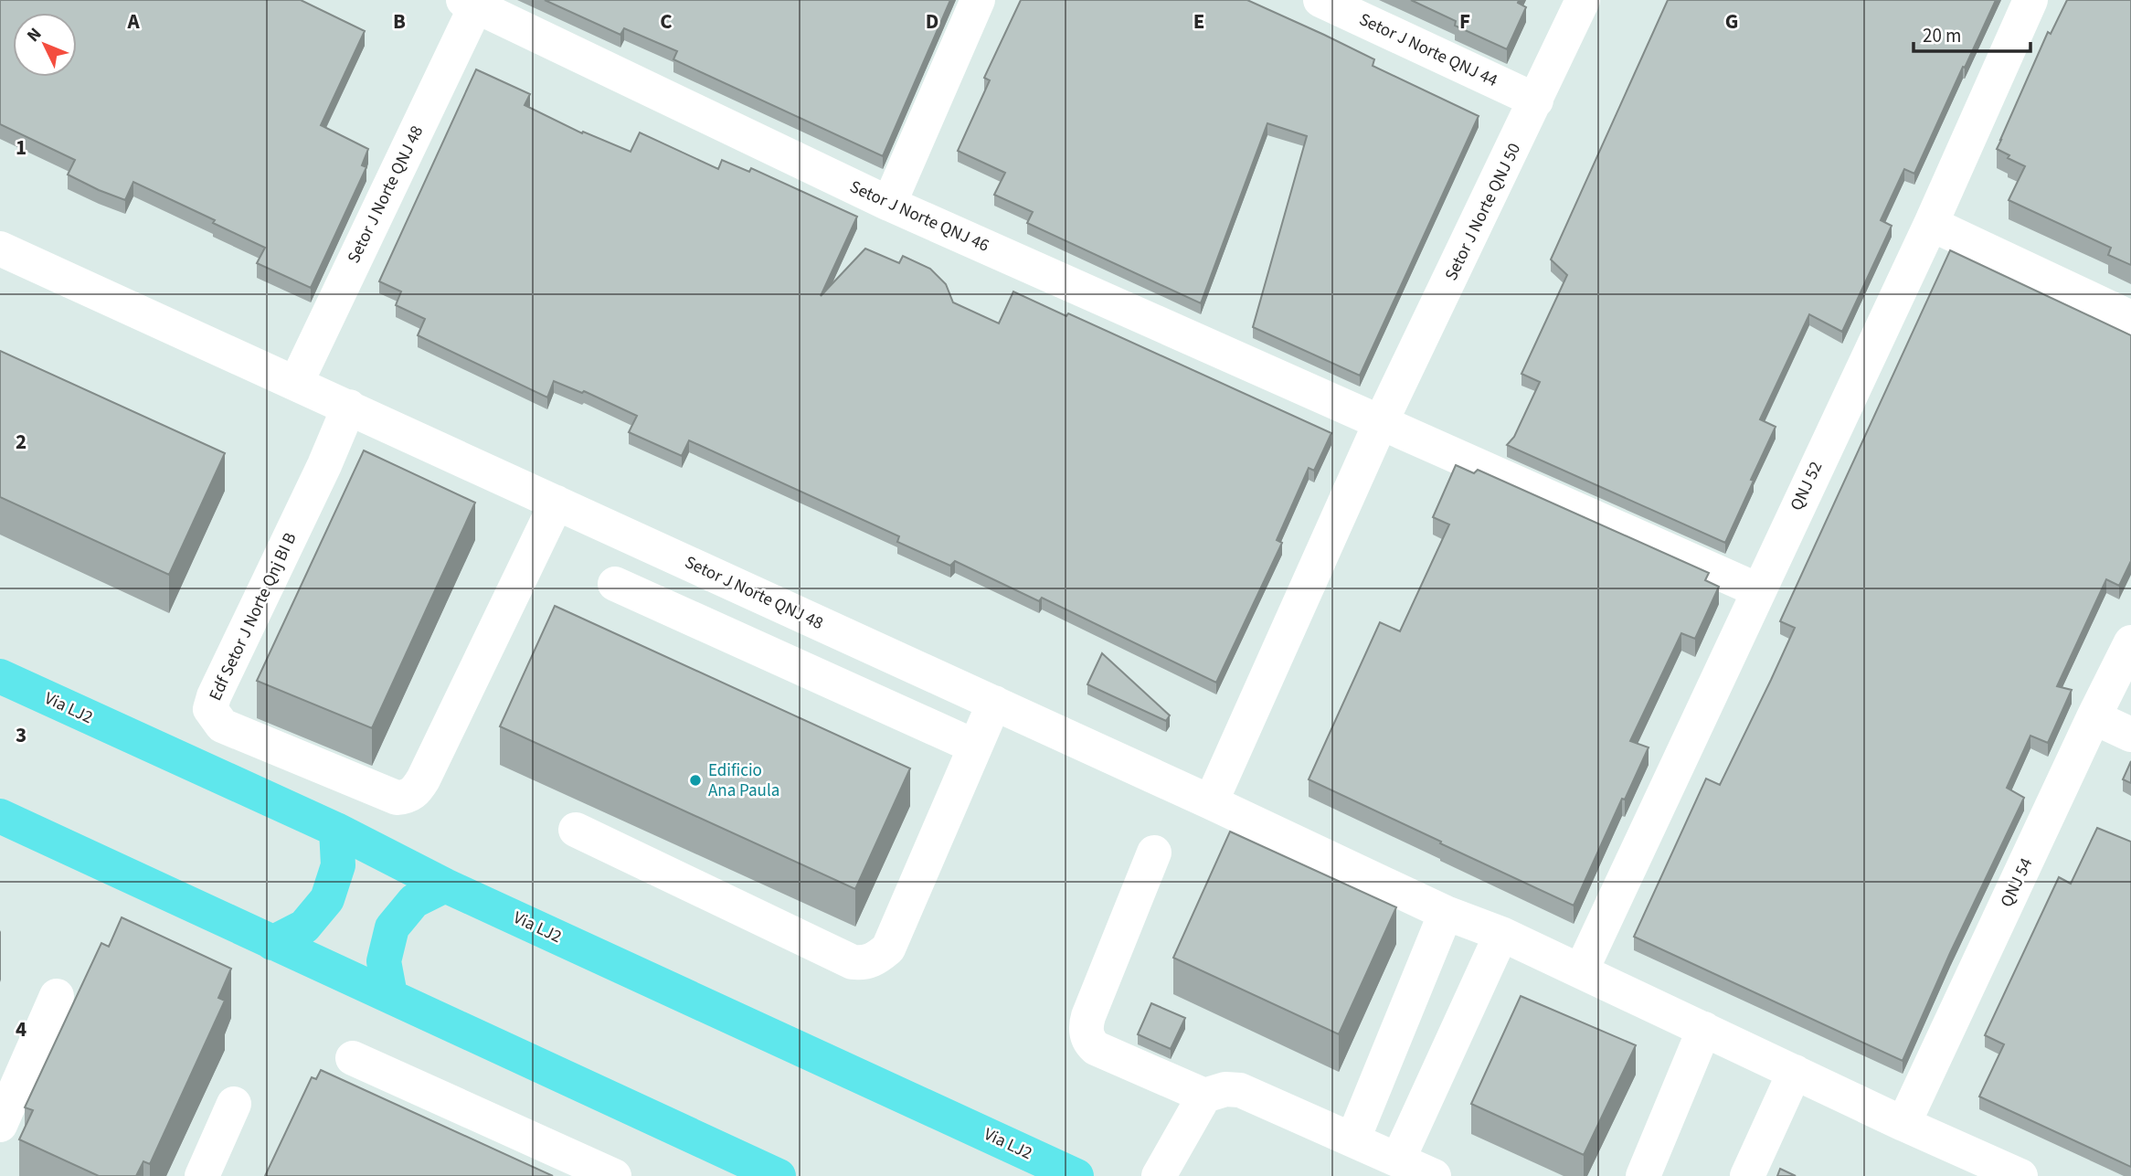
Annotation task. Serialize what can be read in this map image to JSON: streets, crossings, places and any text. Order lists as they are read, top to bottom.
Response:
{
  "streets": {
    "main road": ["Via LJ2"],
    "street": [
      "Setor J Norte QNJ 44",
      "Setor J Norte QNJ 48",
      "Setor J Norte QNJ 50",
      "Setor J Norte QNJ 46",
      "QNJ 52",
      "Edf Setor J Norte Qnj BI B",
      "QNJ 54"
    ]
  },
  "crossings": [
    ["Setor J Norte QNJ 44", "Setor J Norte QNJ 50"],
    ["Setor J Norte QNJ 48", "Setor J Norte QNJ 50"],
    ["Setor J Norte QNJ 48", "Setor J Norte QNJ 46"],
    ["Setor J Norte QNJ 48", "QNJ 52"],
    ["Setor J Norte QNJ 48", "Edf Setor J Norte Qnj BI B"],
    ["Setor J Norte QNJ 48", "QNJ 54"],
    ["Setor J Norte QNJ 50", "Setor J Norte QNJ 46"],
    ["Setor J Norte QNJ 46", "QNJ 52"]
  ],
  "places": ["Edificio Ana Paula"],
  "scale_bar": "20 m",
  "north": "top left",
  "grid": {
    "columns": [
      "A",
      "B",
      "C",
      "D",
      "E",
      "F",
      "G"
    ],
    "rows": [
      "1",
      "2",
      "3",
      "4"
    ]
  }
}
